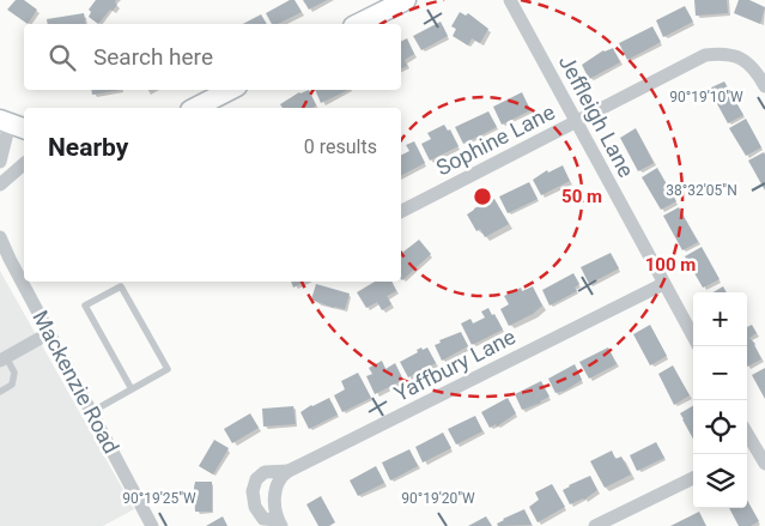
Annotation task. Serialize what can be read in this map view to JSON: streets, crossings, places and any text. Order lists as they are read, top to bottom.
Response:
{
  "streets": {
    "street": [
      "Jeffleigh Lane",
      "Sophine Lane",
      "Yaffbury Lane",
      "Mackenzie Road"
    ]
  },
  "crossings": [
    ["Jeffleigh Lane", "Sophine Lane"],
    ["Jeffleigh Lane", "Yaffbury Lane"]
  ],
  "page": {
    "search": "Search here",
    "heading": ["Nearby", "0 results"],
    "map_buttons": ["+", "−"]
  },
  "coordinates": [
    "90°19'10\"W",
    "38°32'05\"N",
    "90°19'25\"W",
    "90°19'20\"W"
  ],
  "rings": ["50 m", "100 m"]
}
